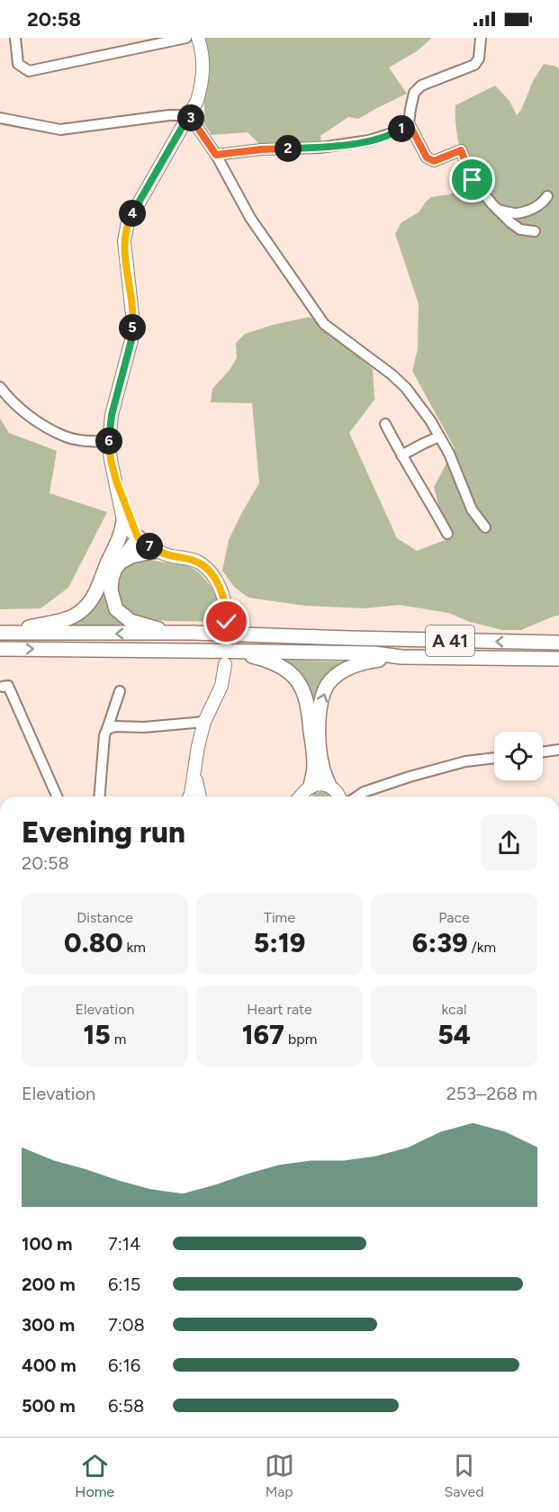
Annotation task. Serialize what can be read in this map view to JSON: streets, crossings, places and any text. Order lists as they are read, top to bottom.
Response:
{
  "streets": {
    "highway": ["A 41"]
  },
  "page": {
    "status": "20:58",
    "pins": [
      "3",
      "1",
      "2",
      "4",
      "5",
      "6",
      "7"
    ],
    "heading": ["Evening run", "20:58"],
    "stats": [
      ["Distance", "0.80 km"],
      ["Time", "5:19"],
      ["Pace", "6:39 /km"],
      ["Elevation", "15 m"],
      ["Heart rate", "167 bpm"],
      ["kcal", "54"]
    ],
    "chart": ["Elevation", "253–268 m"],
    "list": [
      {
        "name": "100 m",
        "note": "7:14"
      },
      {
        "name": "200 m",
        "note": "6:15"
      },
      {
        "name": "300 m",
        "note": "7:08"
      },
      {
        "name": "400 m",
        "note": "6:16"
      },
      {
        "name": "500 m",
        "note": "6:58"
      }
    ],
    "tabs": ["Home", "Map", "Saved"]
  }
}
